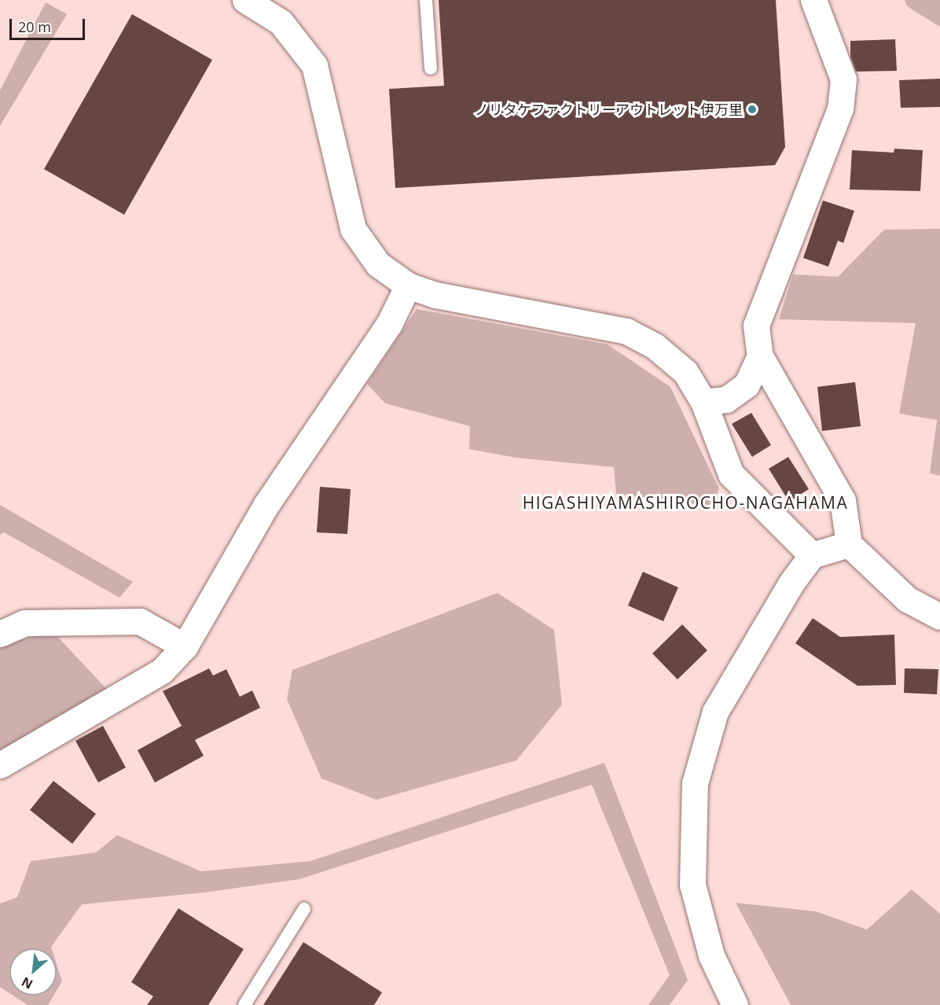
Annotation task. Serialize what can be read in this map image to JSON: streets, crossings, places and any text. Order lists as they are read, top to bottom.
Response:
{
  "districts": ["HIGASHIYAMASHIROCHO-NAGAHAMA"],
  "places": ["ノリタケファクトリーアウトレット伊万里"],
  "scale_bar": "20 m",
  "north": "bottom left"
}
